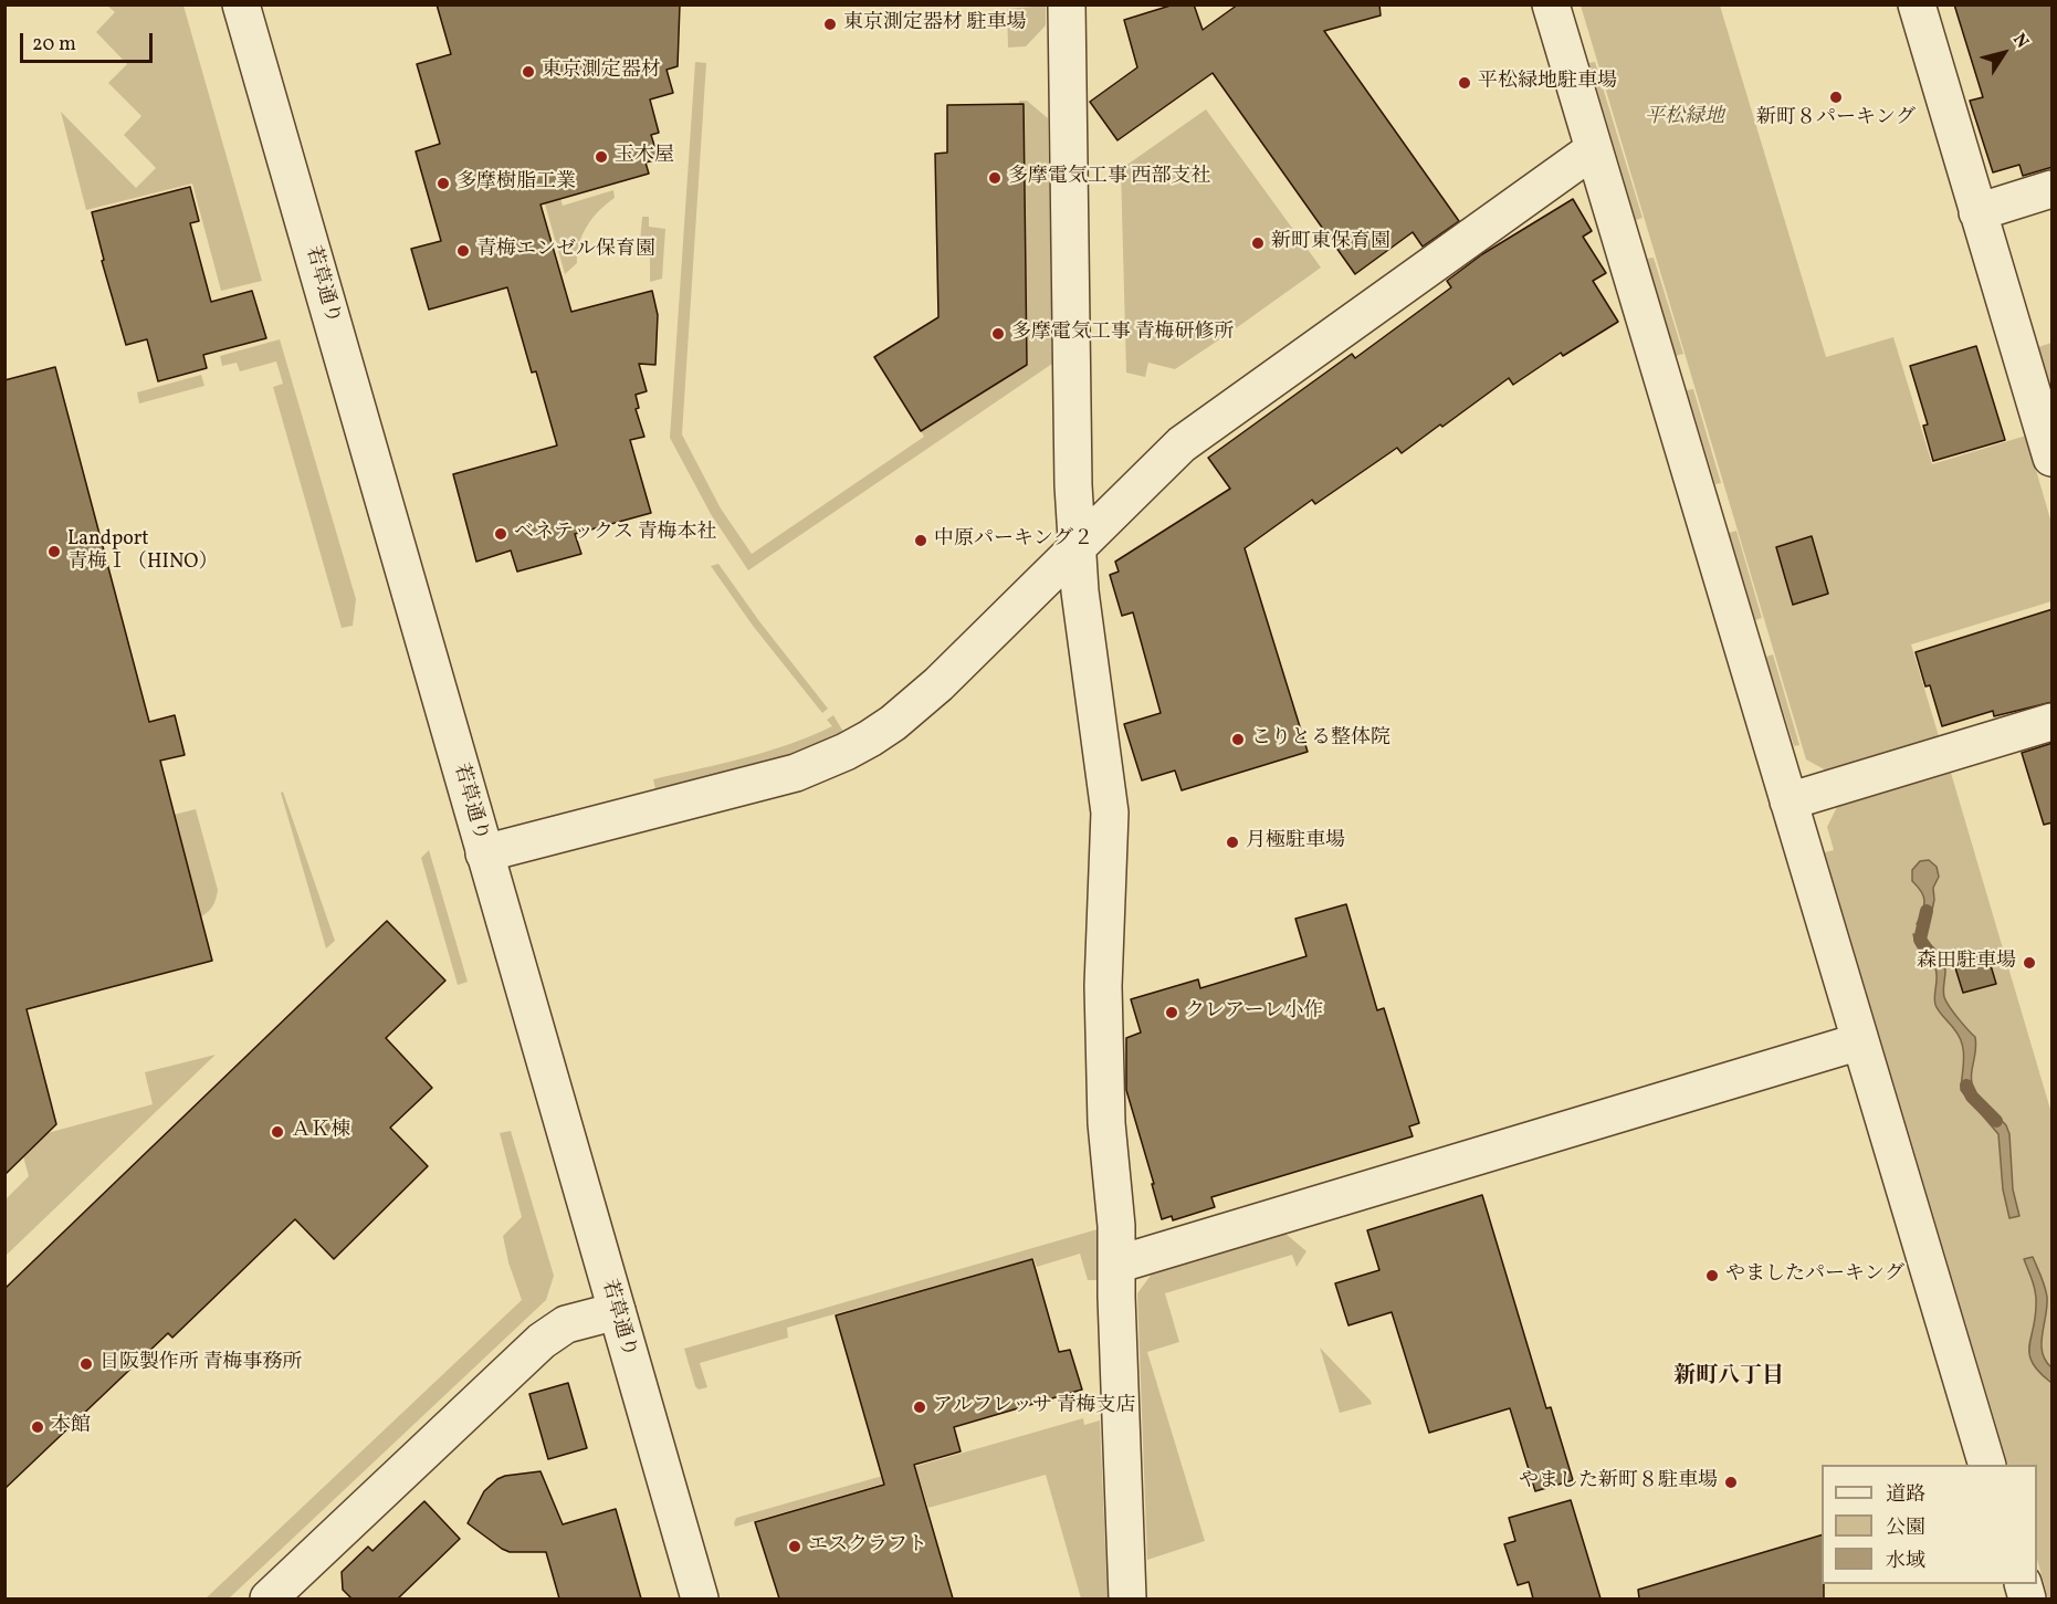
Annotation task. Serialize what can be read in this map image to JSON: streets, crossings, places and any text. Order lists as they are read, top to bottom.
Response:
{
  "streets": {
    "street": ["若草通り"]
  },
  "districts": ["新町八丁目"],
  "parks": ["平松緑地"],
  "places": [
    "東京測定器材 駐車場",
    "東京測定器材",
    "平松緑地駐車場",
    "新町８パーキング",
    "玉木屋",
    "多摩電気工事 西部支社",
    "多摩樹脂工業",
    "新町東保育園",
    "青梅エンゼル保育園",
    "多摩電気工事 青梅研修所",
    "ベネテックス 青梅本社",
    "中原パーキング２",
    "Landport 青梅Ⅰ（HINO）",
    "こりとる整体院",
    "月極駐車場",
    "森田駐車場",
    "クレアーレ小作",
    "ＡＫ棟",
    "やましたパーキング",
    "日阪製作所 青梅事務所",
    "アルフレッサ 青梅支店",
    "本館",
    "やました新町８駐車場",
    "エスクラフト"
  ],
  "legend": ["道路", "公園", "水域"],
  "scale_bar": "20 m",
  "north": "top right"
}
